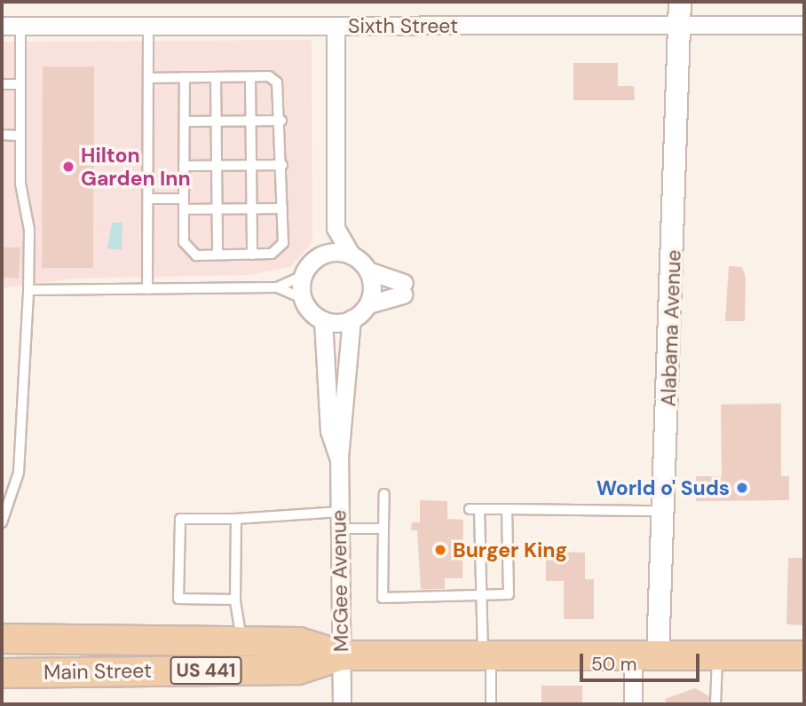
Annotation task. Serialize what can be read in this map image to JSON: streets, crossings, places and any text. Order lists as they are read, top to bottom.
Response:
{
  "streets": {
    "main road": ["US 441", "Main Street"],
    "street": ["Sixth Street", "Alabama Avenue", "McGee Avenue"]
  },
  "crossings": [
    ["Sixth Street", "Alabama Avenue"],
    ["Alabama Avenue", "US 441"],
    ["Alabama Avenue", "Main Street"],
    ["McGee Avenue", "Main Street"],
    ["US 441", "Main Street"]
  ],
  "places": ["Hilton Garden Inn", "World o' Suds", "Burger King"],
  "scale_bar": "50 m"
}
